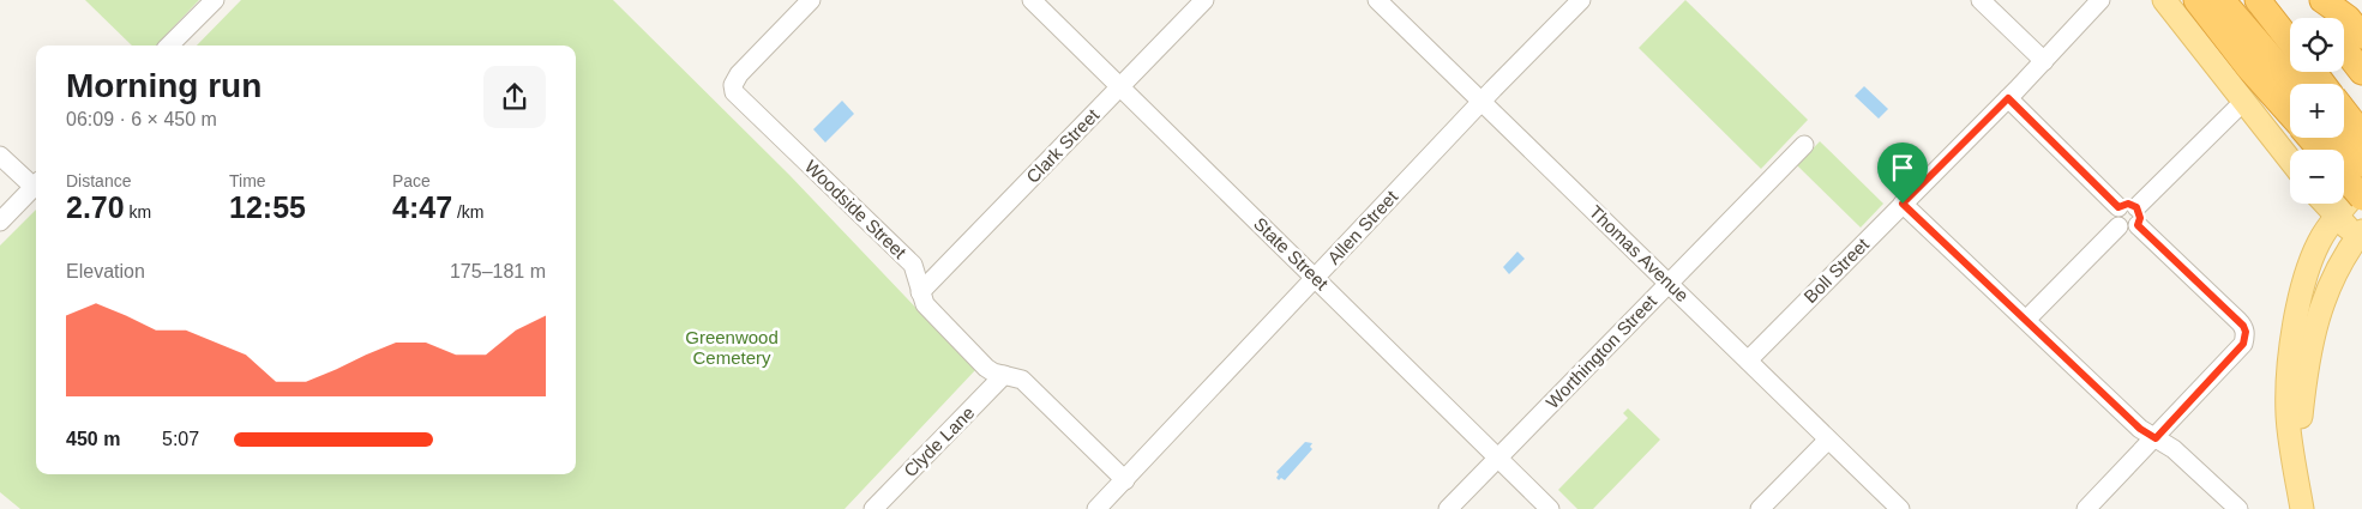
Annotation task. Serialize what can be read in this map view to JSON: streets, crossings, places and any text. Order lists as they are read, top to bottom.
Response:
{
  "streets": {
    "street": [
      "Clark Street",
      "Woodside Street",
      "Allen Street",
      "State Street",
      "Thomas Avenue",
      "Boll Street",
      "Worthington Street",
      "Clyde Lane"
    ]
  },
  "crossings": [
    ["Clark Street", "Woodside Street"],
    ["Clark Street", "State Street"],
    ["Woodside Street", "Allen Street"],
    ["Woodside Street", "Clyde Lane"],
    ["Allen Street", "State Street"],
    ["Allen Street", "Thomas Avenue"],
    ["State Street", "Worthington Street"],
    ["Thomas Avenue", "Boll Street"],
    ["Thomas Avenue", "Worthington Street"]
  ],
  "parks": ["Greenwood Cemetery"],
  "page": {
    "map_buttons": ["+", "−"],
    "heading": ["Morning run", "06:09 · 6 × 450 m"],
    "stats": [
      ["Distance", "2.70 km"],
      ["Time", "12:55"],
      ["Pace", "4:47 /km"]
    ],
    "chart": ["Elevation", "175–181 m"],
    "list": [
      {
        "name": "450 m",
        "note": "5:07"
      }
    ]
  }
}
